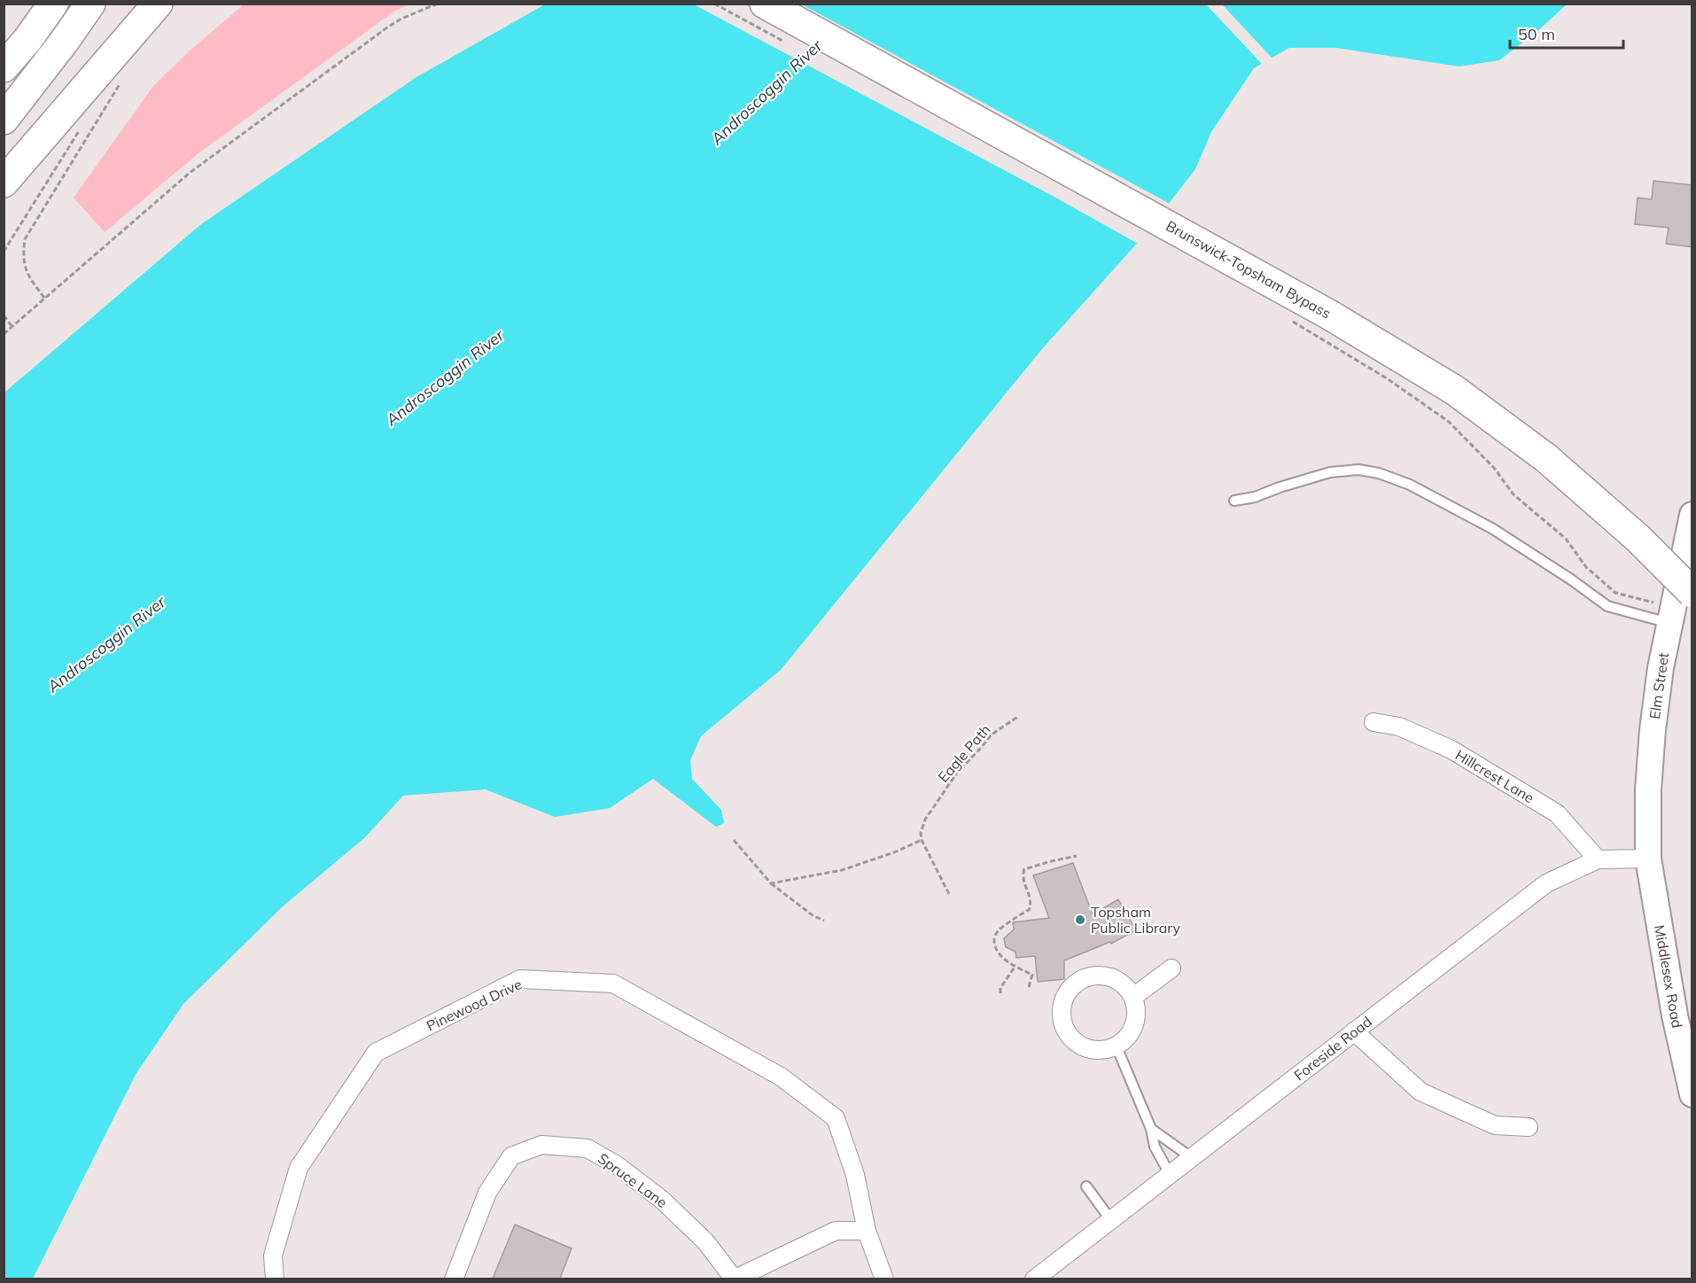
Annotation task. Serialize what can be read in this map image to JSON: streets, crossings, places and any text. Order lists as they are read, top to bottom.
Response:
{
  "streets": {
    "highway": ["Brunswick-Topsham Bypass"],
    "main road": ["Elm Street", "Middlesex Road"],
    "street": [
      "Hillcrest Lane",
      "Pinewood Drive",
      "Foreside Road",
      "Spruce Lane"
    ],
    "path": ["Eagle Path"]
  },
  "crossings": [
    ["Brunswick-Topsham Bypass", "Elm Street"],
    ["Elm Street", "Middlesex Road"],
    ["Elm Street", "Foreside Road"],
    ["Hillcrest Lane", "Foreside Road"],
    ["Middlesex Road", "Foreside Road"]
  ],
  "water": ["Androscoggin River"],
  "places": ["Topsham Public Library"],
  "scale_bar": "50 m"
}
